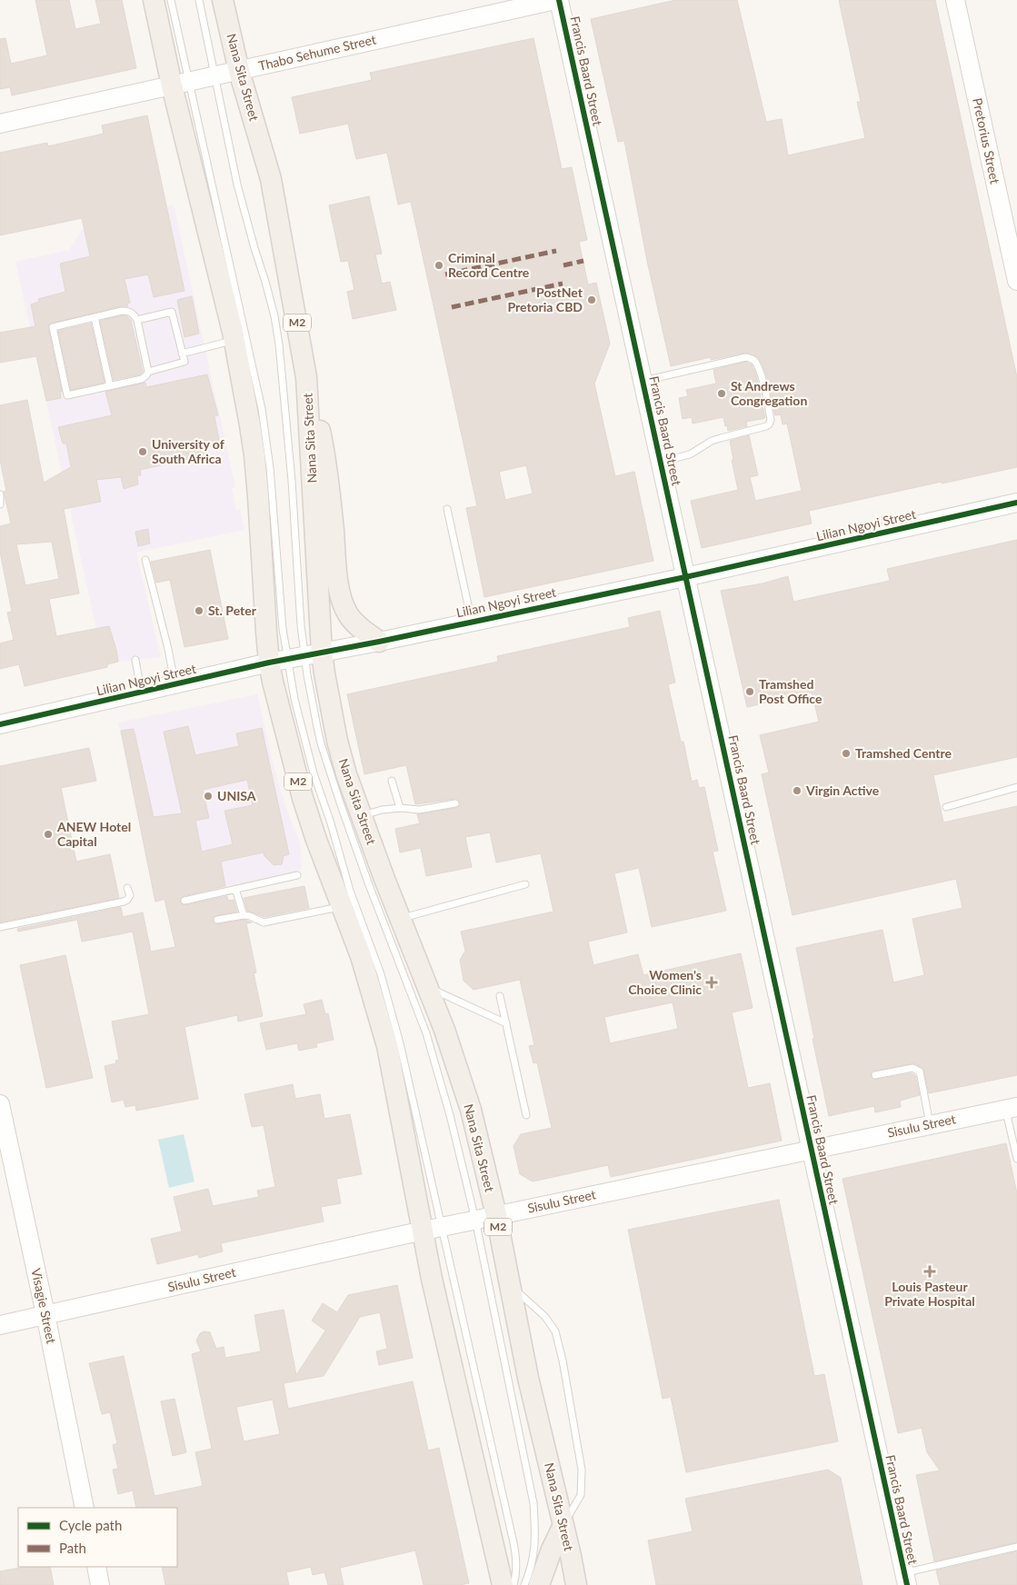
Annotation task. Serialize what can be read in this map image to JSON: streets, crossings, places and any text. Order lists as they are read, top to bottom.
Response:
{
  "streets": {
    "main road": ["Nana Sita Street", "M2"],
    "street": [
      "Thabo Sehume Street",
      "Francis Baard Street",
      "Pretorius Street",
      "Lilian Ngoyi Street",
      "Sisulu Street",
      "Visagie Street"
    ]
  },
  "crossings": [
    ["Thabo Sehume Street", "Nana Sita Street"],
    ["Thabo Sehume Street", "M2"],
    ["Francis Baard Street", "Lilian Ngoyi Street"],
    ["Francis Baard Street", "Sisulu Street"],
    ["Nana Sita Street", "Lilian Ngoyi Street"],
    ["Nana Sita Street", "Sisulu Street"],
    ["M2", "Lilian Ngoyi Street"],
    ["M2", "Sisulu Street"],
    ["Sisulu Street", "Visagie Street"]
  ],
  "places": {
    "other": [
      "Criminal Record Centre",
      "PostNet Pretoria CBD",
      "St Andrews Congregation",
      "University of South Africa",
      "St. Peter",
      "Tramshed Post Office",
      "Tramshed Centre",
      "Virgin Active",
      "UNISA",
      "ANEW Hotel Capital"
    ],
    "health": ["Women's Choice Clinic", "Louis Pasteur Private Hospital"]
  },
  "legend": ["Cycle path", "Path"]
}
